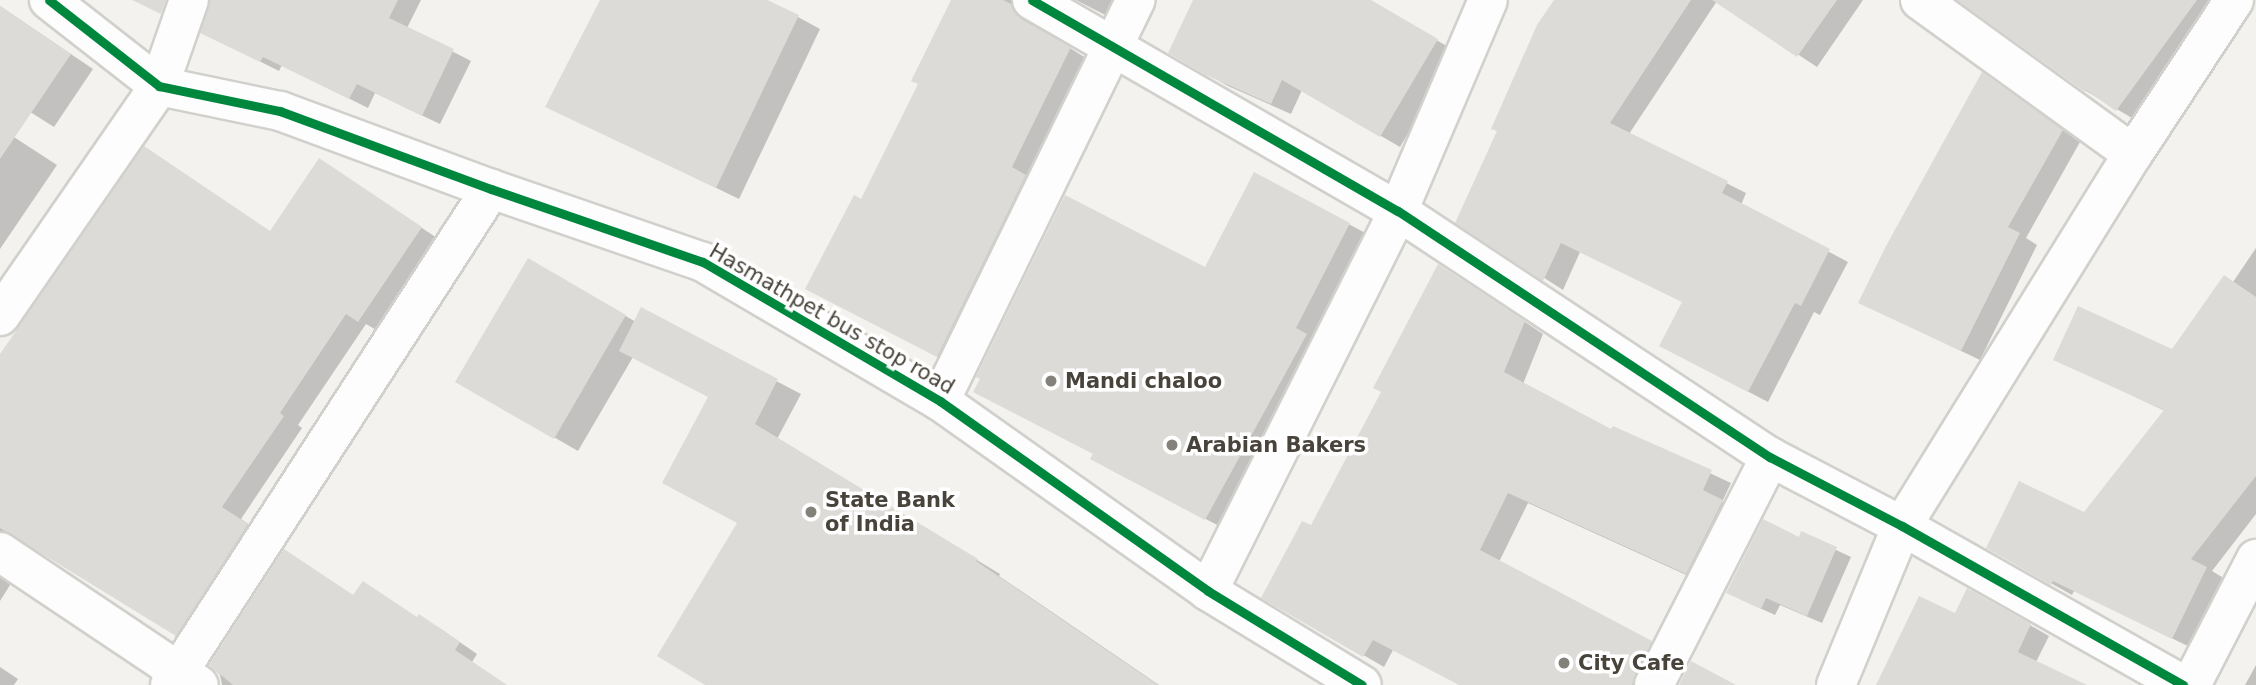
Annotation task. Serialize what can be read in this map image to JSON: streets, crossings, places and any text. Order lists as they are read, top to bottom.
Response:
{
  "streets": {
    "street": ["Hasmathpet bus stop road"]
  },
  "places": [
    "Mandi chaloo",
    "Arabian Bakers",
    "State Bank of India",
    "City Cafe"
  ]
}
